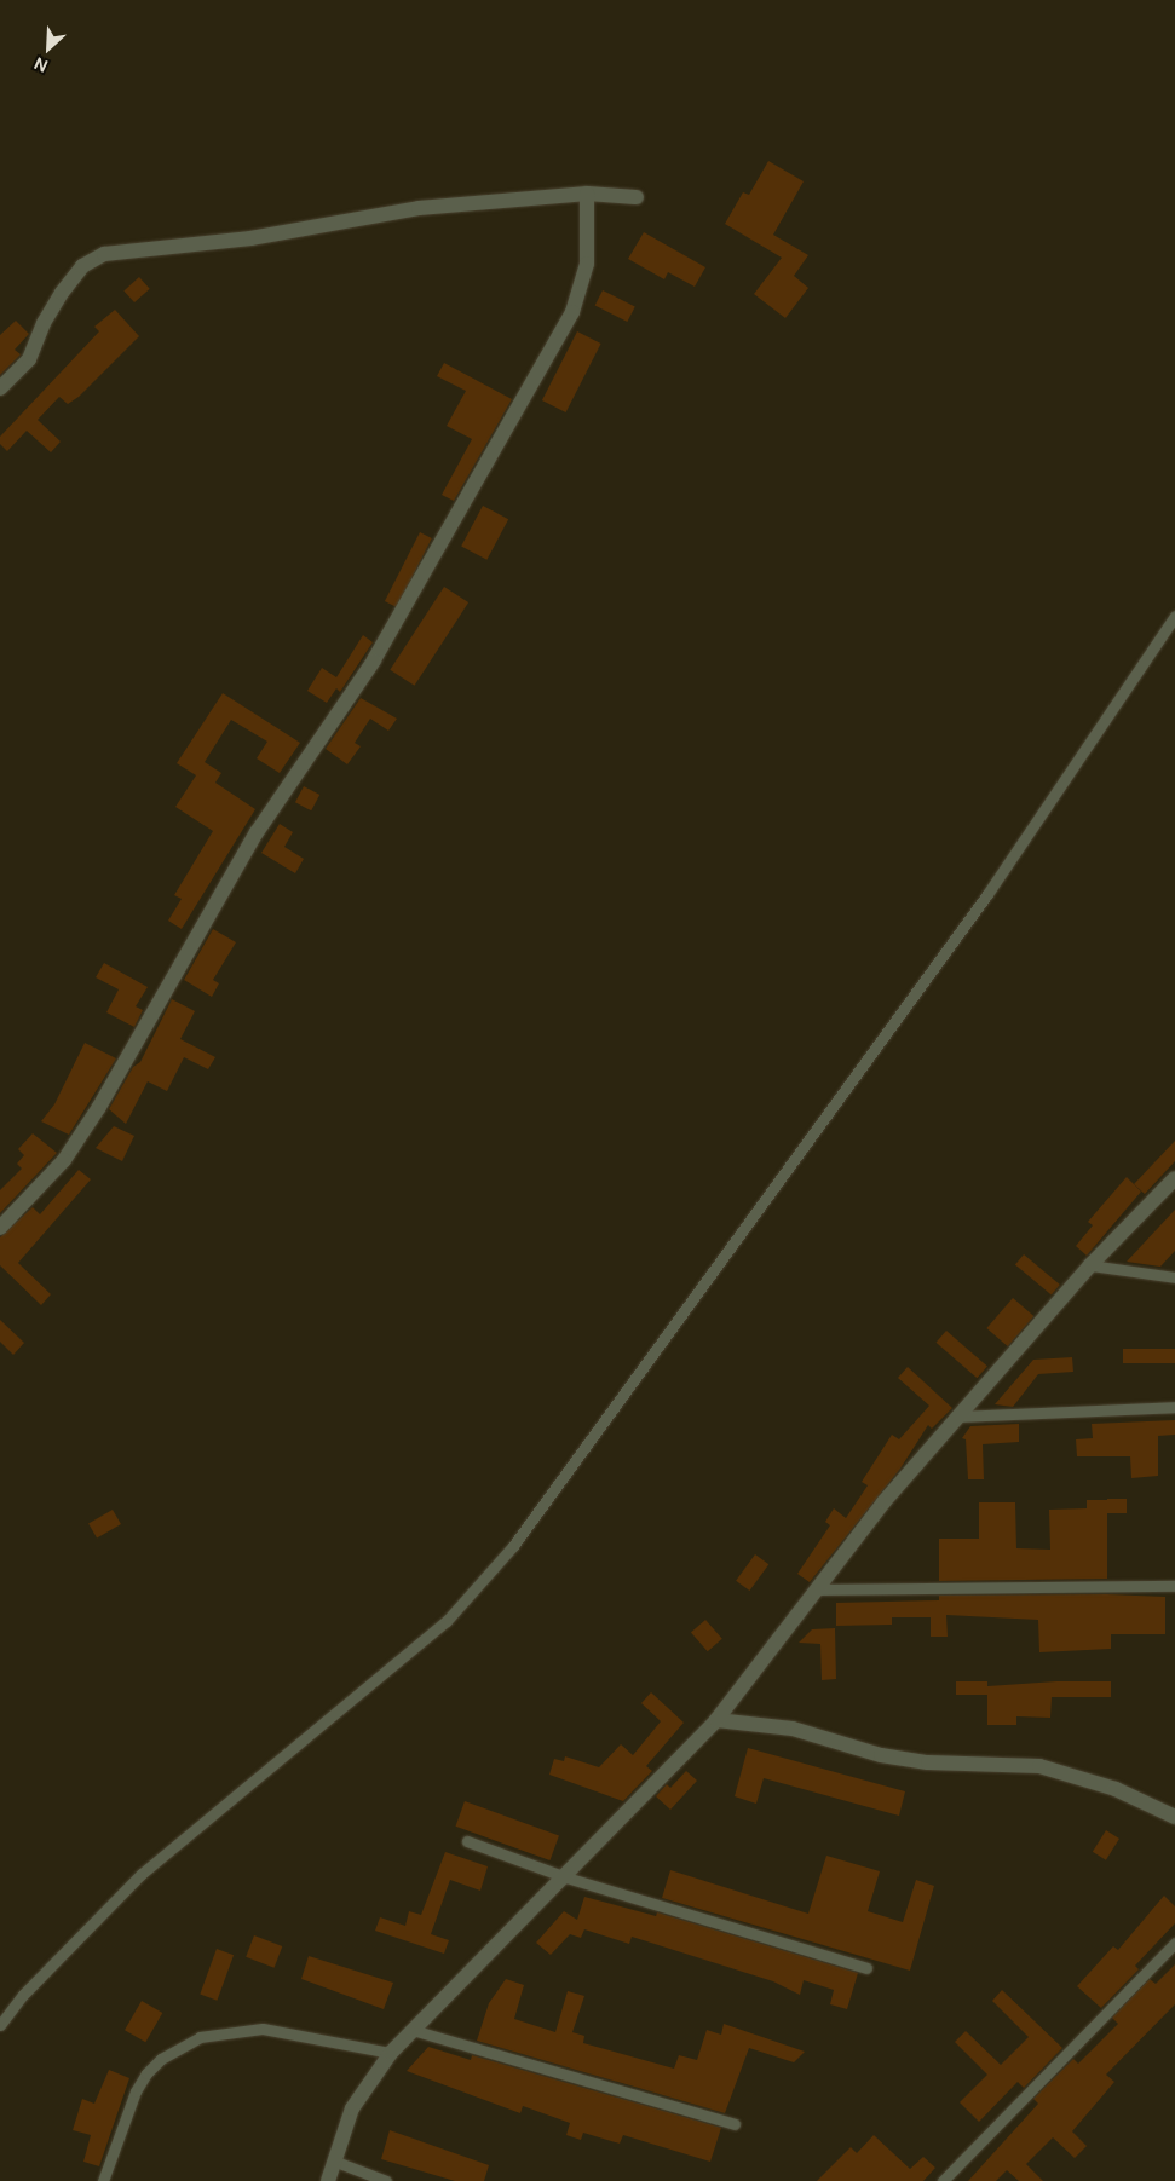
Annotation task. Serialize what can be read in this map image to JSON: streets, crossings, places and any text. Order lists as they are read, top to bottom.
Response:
{
  "north": "bottom left"
}
